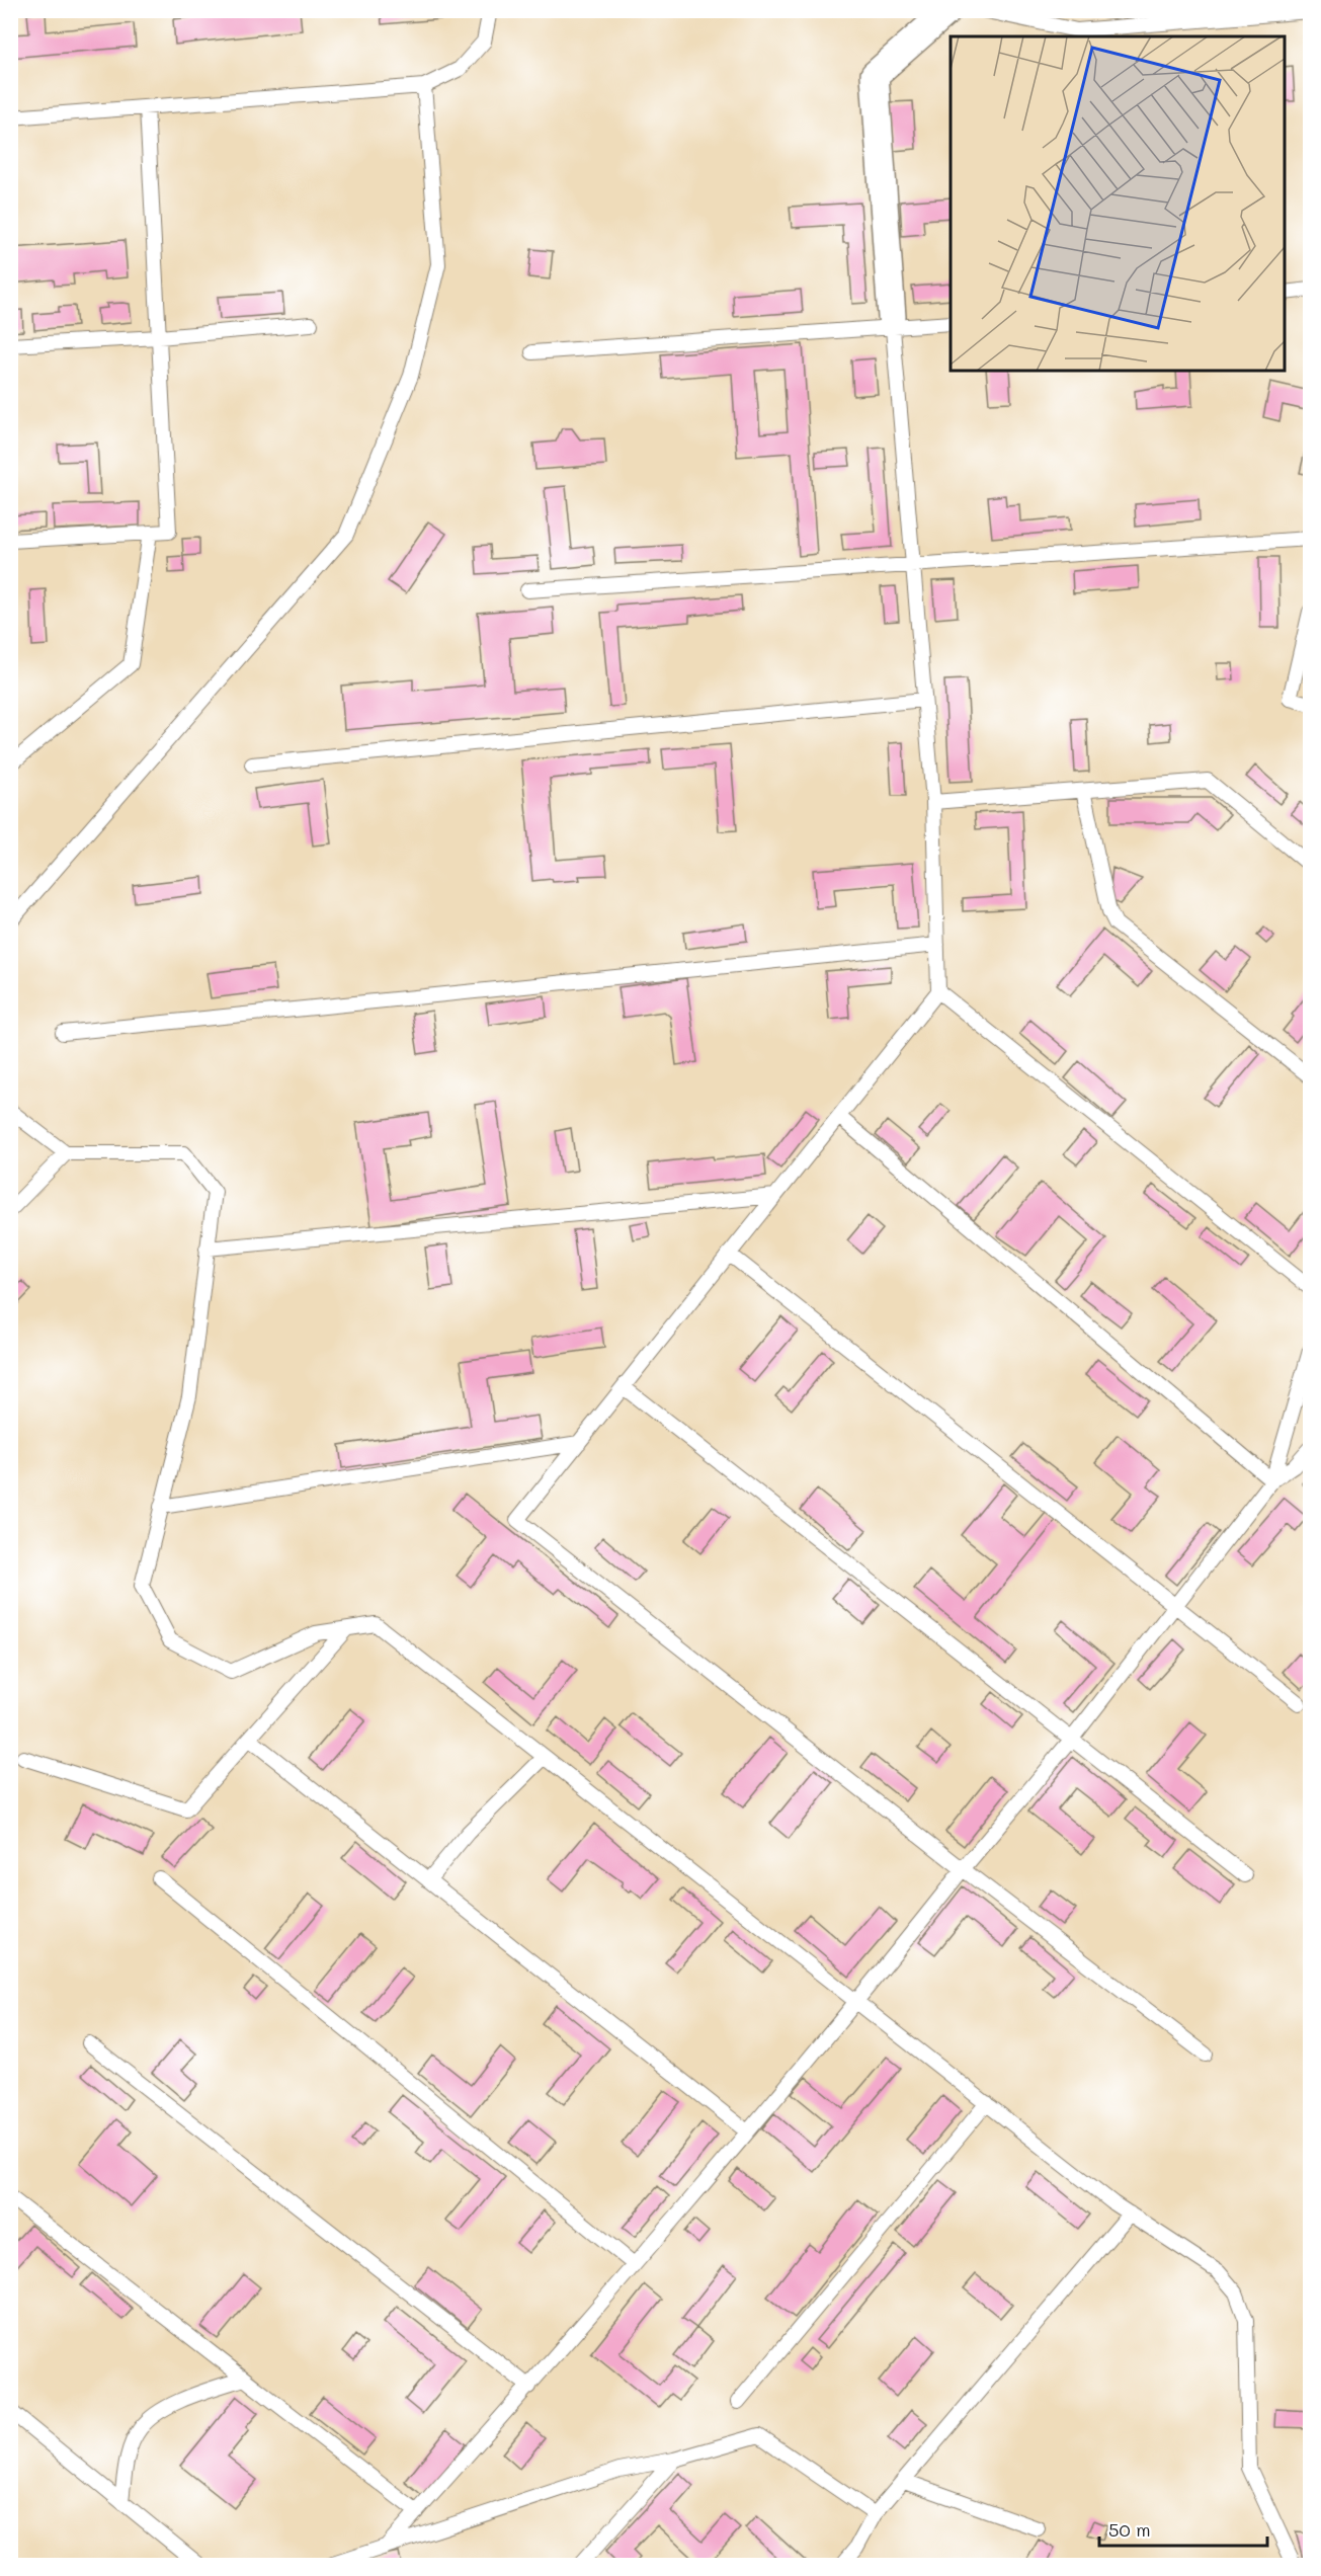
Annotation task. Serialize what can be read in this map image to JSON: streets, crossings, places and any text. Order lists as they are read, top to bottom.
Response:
{
  "scale_bar": "50 m"
}
